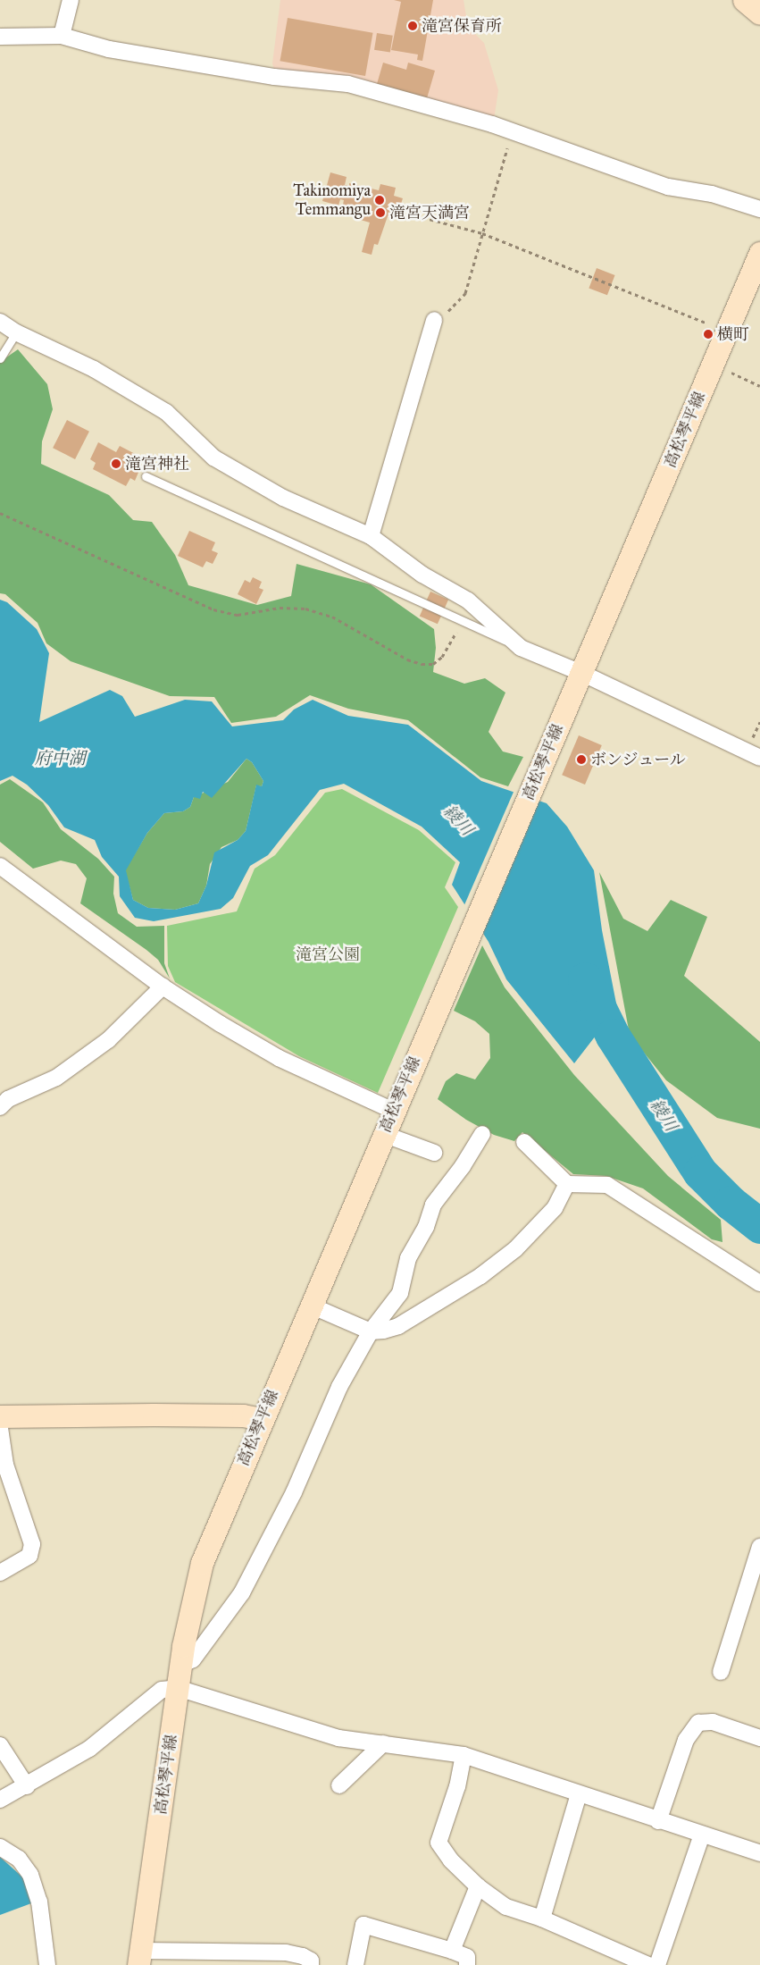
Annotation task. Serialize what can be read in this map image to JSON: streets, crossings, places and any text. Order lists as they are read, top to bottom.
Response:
{
  "streets": {
    "main road": ["高松琴平線"]
  },
  "water": ["府中湖", "綾川"],
  "parks": ["滝宮公園"],
  "places": [
    "滝宮保育所",
    "Takinomiya Temmangu",
    "滝宮天満宮",
    "横町",
    "滝宮神社",
    "ボンジュール"
  ]
}
